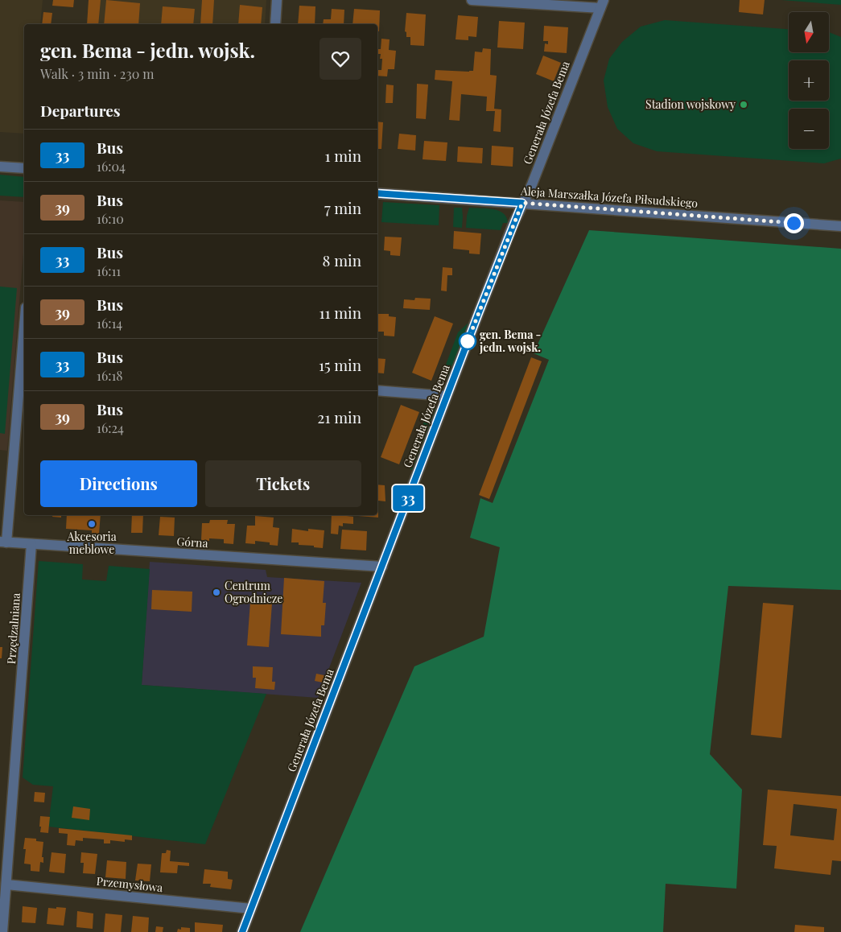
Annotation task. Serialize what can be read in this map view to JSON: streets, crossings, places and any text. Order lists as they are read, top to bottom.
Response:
{
  "streets": {
    "street": [
      "Generała Józefa Bema",
      "Aleja Marszałka Józefa Piłsudskiego",
      "Górna",
      "Przędzalniana",
      "Przemysłowa"
    ]
  },
  "crossings": [
    ["Generała Józefa Bema", "Aleja Marszałka Józefa Piłsudskiego"],
    ["Generała Józefa Bema", "Górna"],
    ["Generała Józefa Bema", "Przemysłowa"],
    ["Górna", "Przędzalniana"],
    ["Przędzalniana", "Przemysłowa"]
  ],
  "places": [
    "Stadion wojskowy",
    "gen. Bema - jedn. wojsk.",
    "Akcesoria meblowe",
    "Centrum Ogrodnicze"
  ],
  "lines": ["bus line 33"],
  "north": "bottom",
  "page": {
    "on_map": "33",
    "map_buttons": ["+", "−"],
    "heading": [
      ["gen. Bema - jedn. wojsk.", "Walk · 3 min · 230 m"],
      "Departures"
    ],
    "list": [
      {
        "mark": "33",
        "name": "Bus",
        "note": "16:04",
        "value": "1 min"
      },
      {
        "mark": "39",
        "name": "Bus",
        "note": "16:10",
        "value": "7 min"
      },
      {
        "mark": "33",
        "name": "Bus",
        "note": "16:11",
        "value": "8 min"
      },
      {
        "mark": "39",
        "name": "Bus",
        "note": "16:14",
        "value": "11 min"
      },
      {
        "mark": "33",
        "name": "Bus",
        "note": "16:18",
        "value": "15 min"
      },
      {
        "mark": "39",
        "name": "Bus",
        "note": "16:24",
        "value": "21 min"
      }
    ],
    "buttons": ["Directions", "Tickets"]
  }
}
